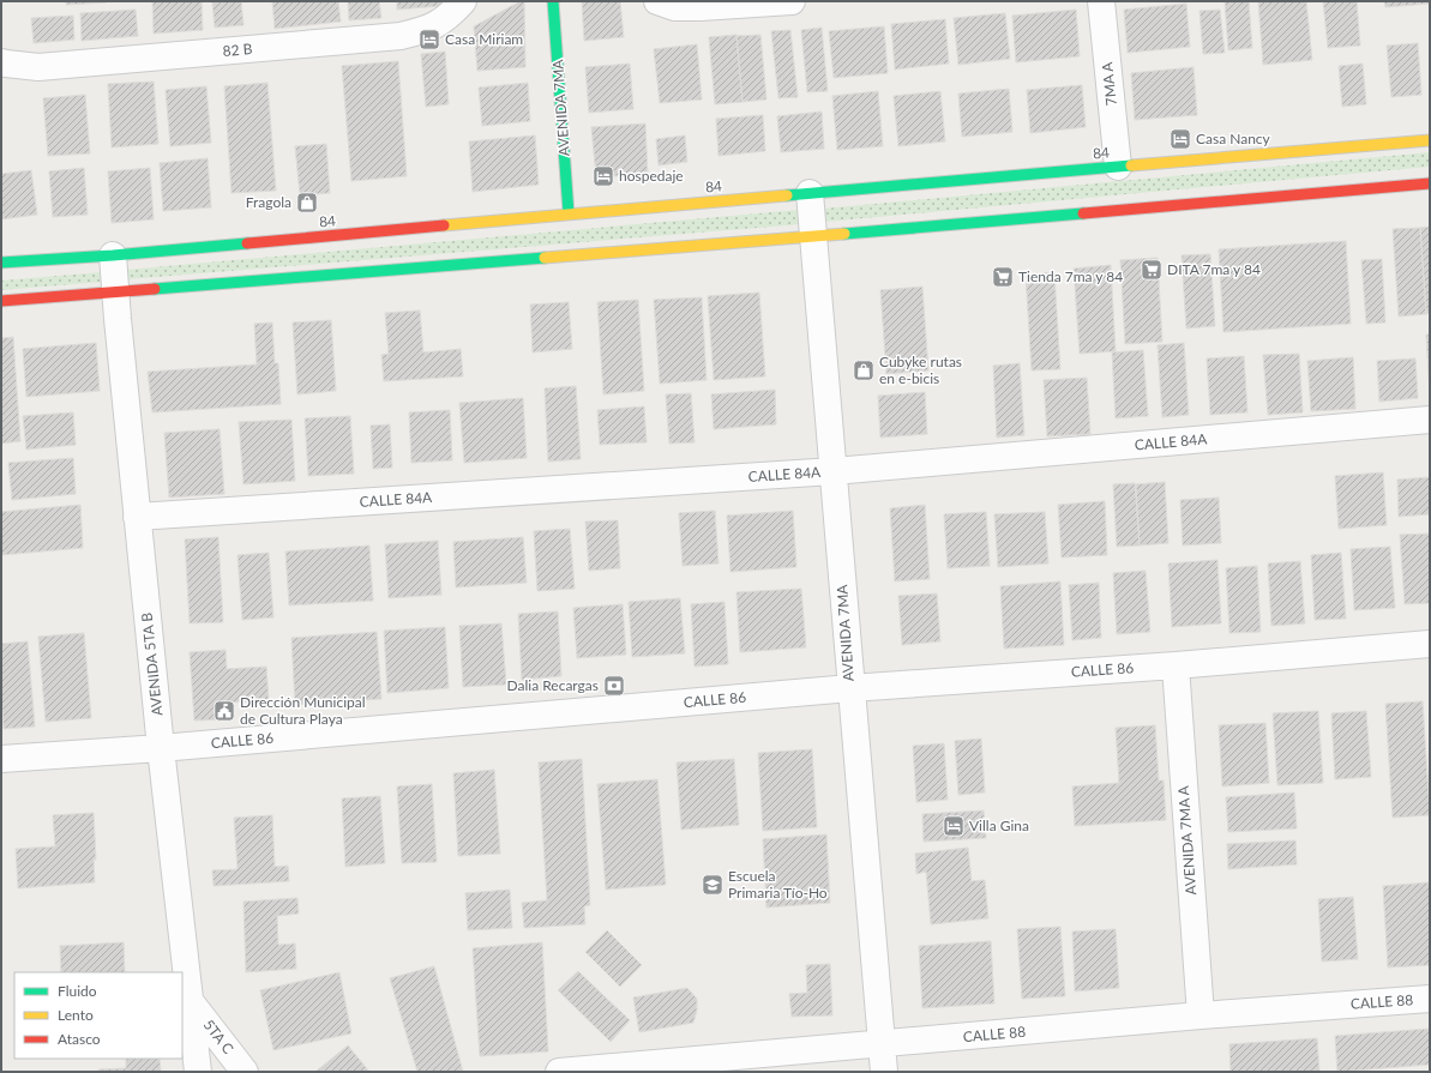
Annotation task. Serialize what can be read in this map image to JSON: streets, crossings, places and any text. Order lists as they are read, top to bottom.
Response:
{
  "streets": {
    "main road": ["AVENIDA 7MA", "84"],
    "street": [
      "82 B",
      "7MA A",
      "CALLE 84A",
      "AVENIDA 5TA B",
      "CALLE 86",
      "AVENIDA 7MA A",
      "CALLE 88",
      "5TA C"
    ]
  },
  "crossings": [
    ["7MA A", "84"],
    ["AVENIDA 7MA", "84"],
    ["AVENIDA 7MA", "CALLE 84A"],
    ["AVENIDA 7MA", "CALLE 86"],
    ["AVENIDA 7MA", "CALLE 88"],
    ["84", "AVENIDA 5TA B"],
    ["CALLE 84A", "AVENIDA 5TA B"],
    ["AVENIDA 5TA B", "CALLE 86"],
    ["AVENIDA 5TA B", "5TA C"],
    ["CALLE 86", "AVENIDA 7MA A"],
    ["AVENIDA 7MA A", "CALLE 88"]
  ],
  "places": {
    "hotel": [
      "Casa Miriam",
      "Casa Nancy",
      "hospedaje",
      "Villa Gina"
    ],
    "shop": ["Fragola", "Cubyke rutas en e-bicis"],
    "supermarket": ["DITA 7ma y 84", "Tienda 7ma y 84"],
    "bank": ["Dalia Recargas"],
    "public building": ["Dirección Municipal de Cultura Playa"],
    "school or university": ["Escuela Primaria Tío-Ho"]
  },
  "legend": ["Fluido", "Lento", "Atasco"]
}
